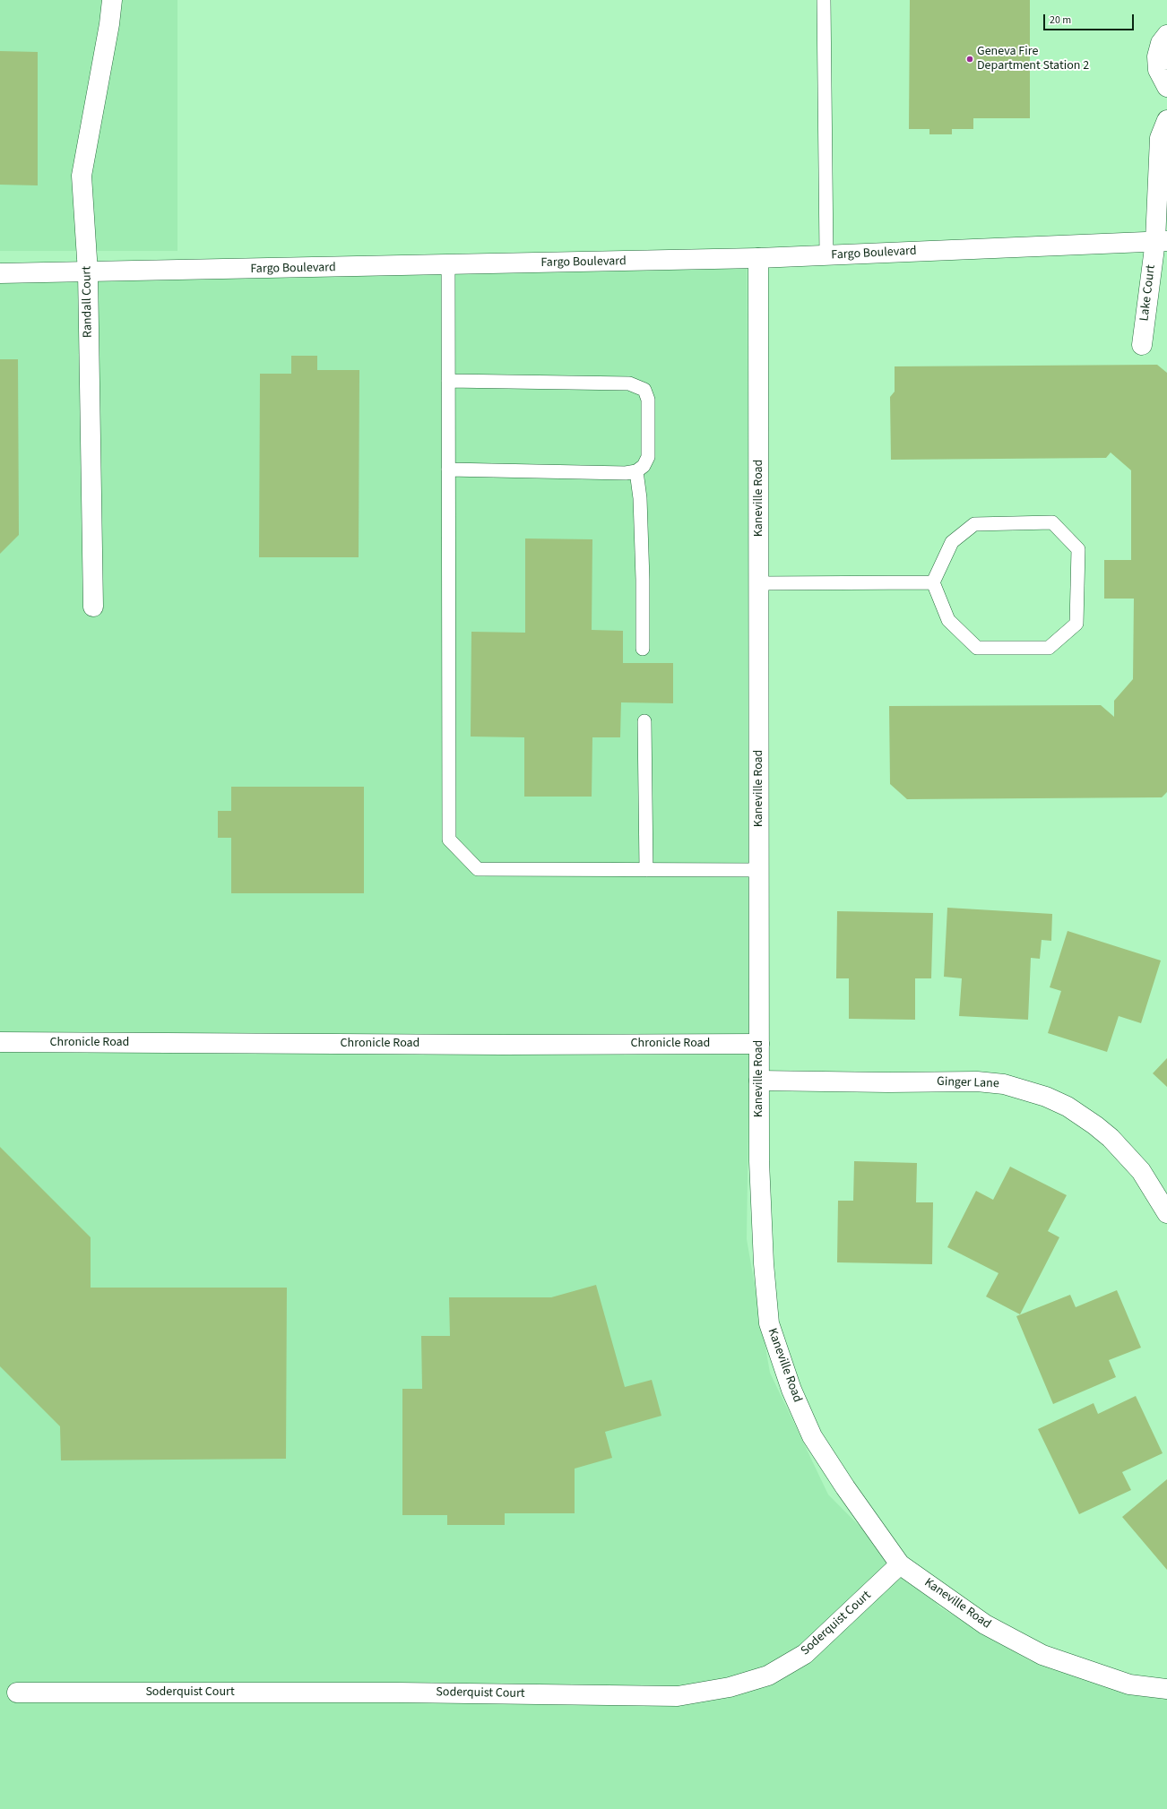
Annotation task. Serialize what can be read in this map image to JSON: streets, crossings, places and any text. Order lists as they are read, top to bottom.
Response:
{
  "streets": {
    "street": [
      "Fargo Boulevard",
      "Lake Court",
      "Randall Court",
      "Kaneville Road",
      "Chronicle Road",
      "Ginger Lane",
      "Soderquist Court"
    ]
  },
  "crossings": [
    ["Fargo Boulevard", "Lake Court"],
    ["Fargo Boulevard", "Randall Court"],
    ["Fargo Boulevard", "Kaneville Road"],
    ["Kaneville Road", "Chronicle Road"],
    ["Kaneville Road", "Ginger Lane"],
    ["Kaneville Road", "Soderquist Court"]
  ],
  "places": ["Geneva Fire Department Station 2"],
  "scale_bar": "20 m"
}
